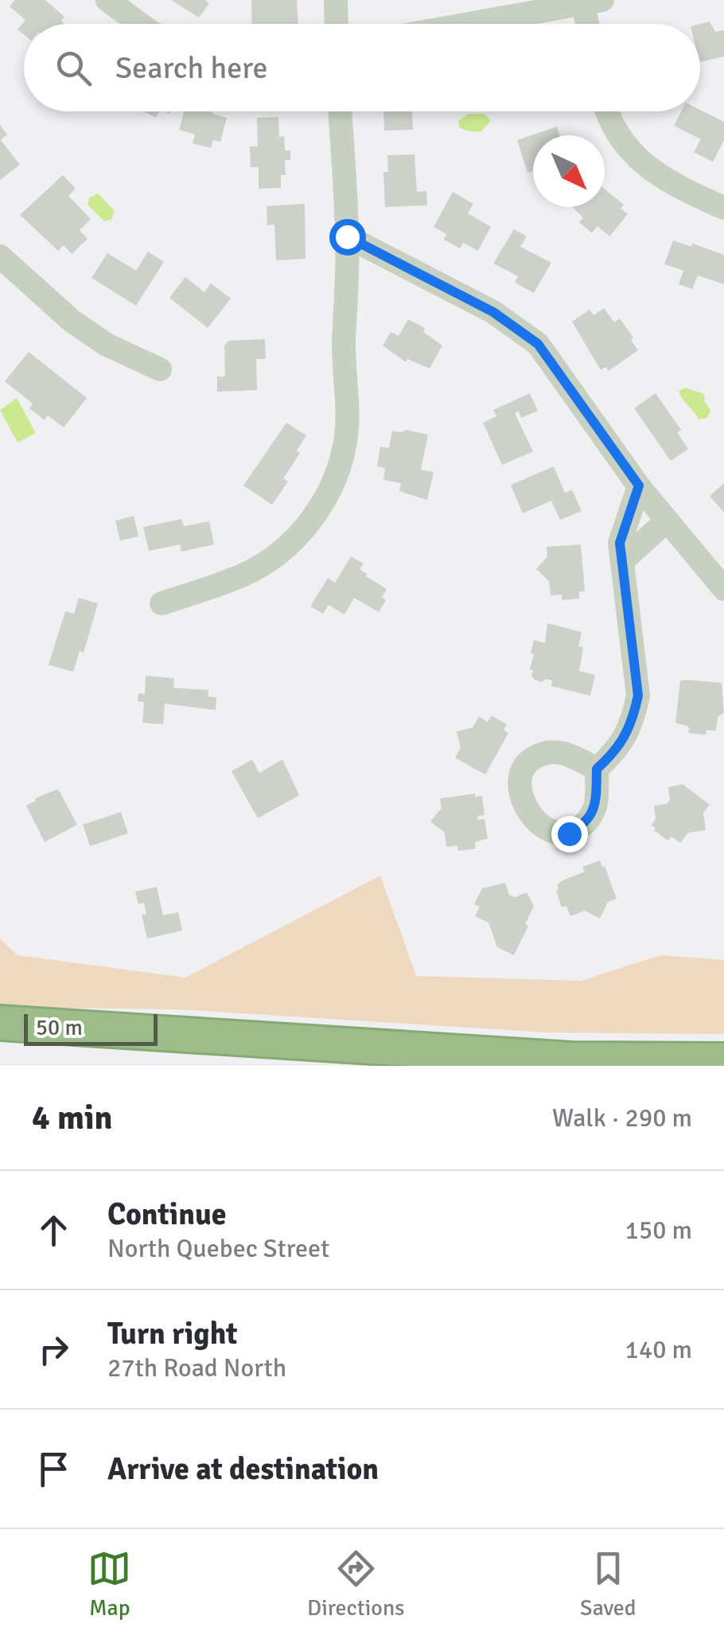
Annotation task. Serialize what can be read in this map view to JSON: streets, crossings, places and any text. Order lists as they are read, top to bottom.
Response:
{
  "scale_bar": "50 m",
  "north": "bottom right",
  "page": {
    "search": "Search here",
    "scale": "50 m",
    "heading": ["4 min", "Walk · 290 m"],
    "list": [
      ["Continue", "North Quebec Street", "150 m"],
      ["Turn right", "27th Road North", "140 m"],
      "Arrive at destination"
    ],
    "nav": ["Map", "Directions", "Saved"]
  }
}
